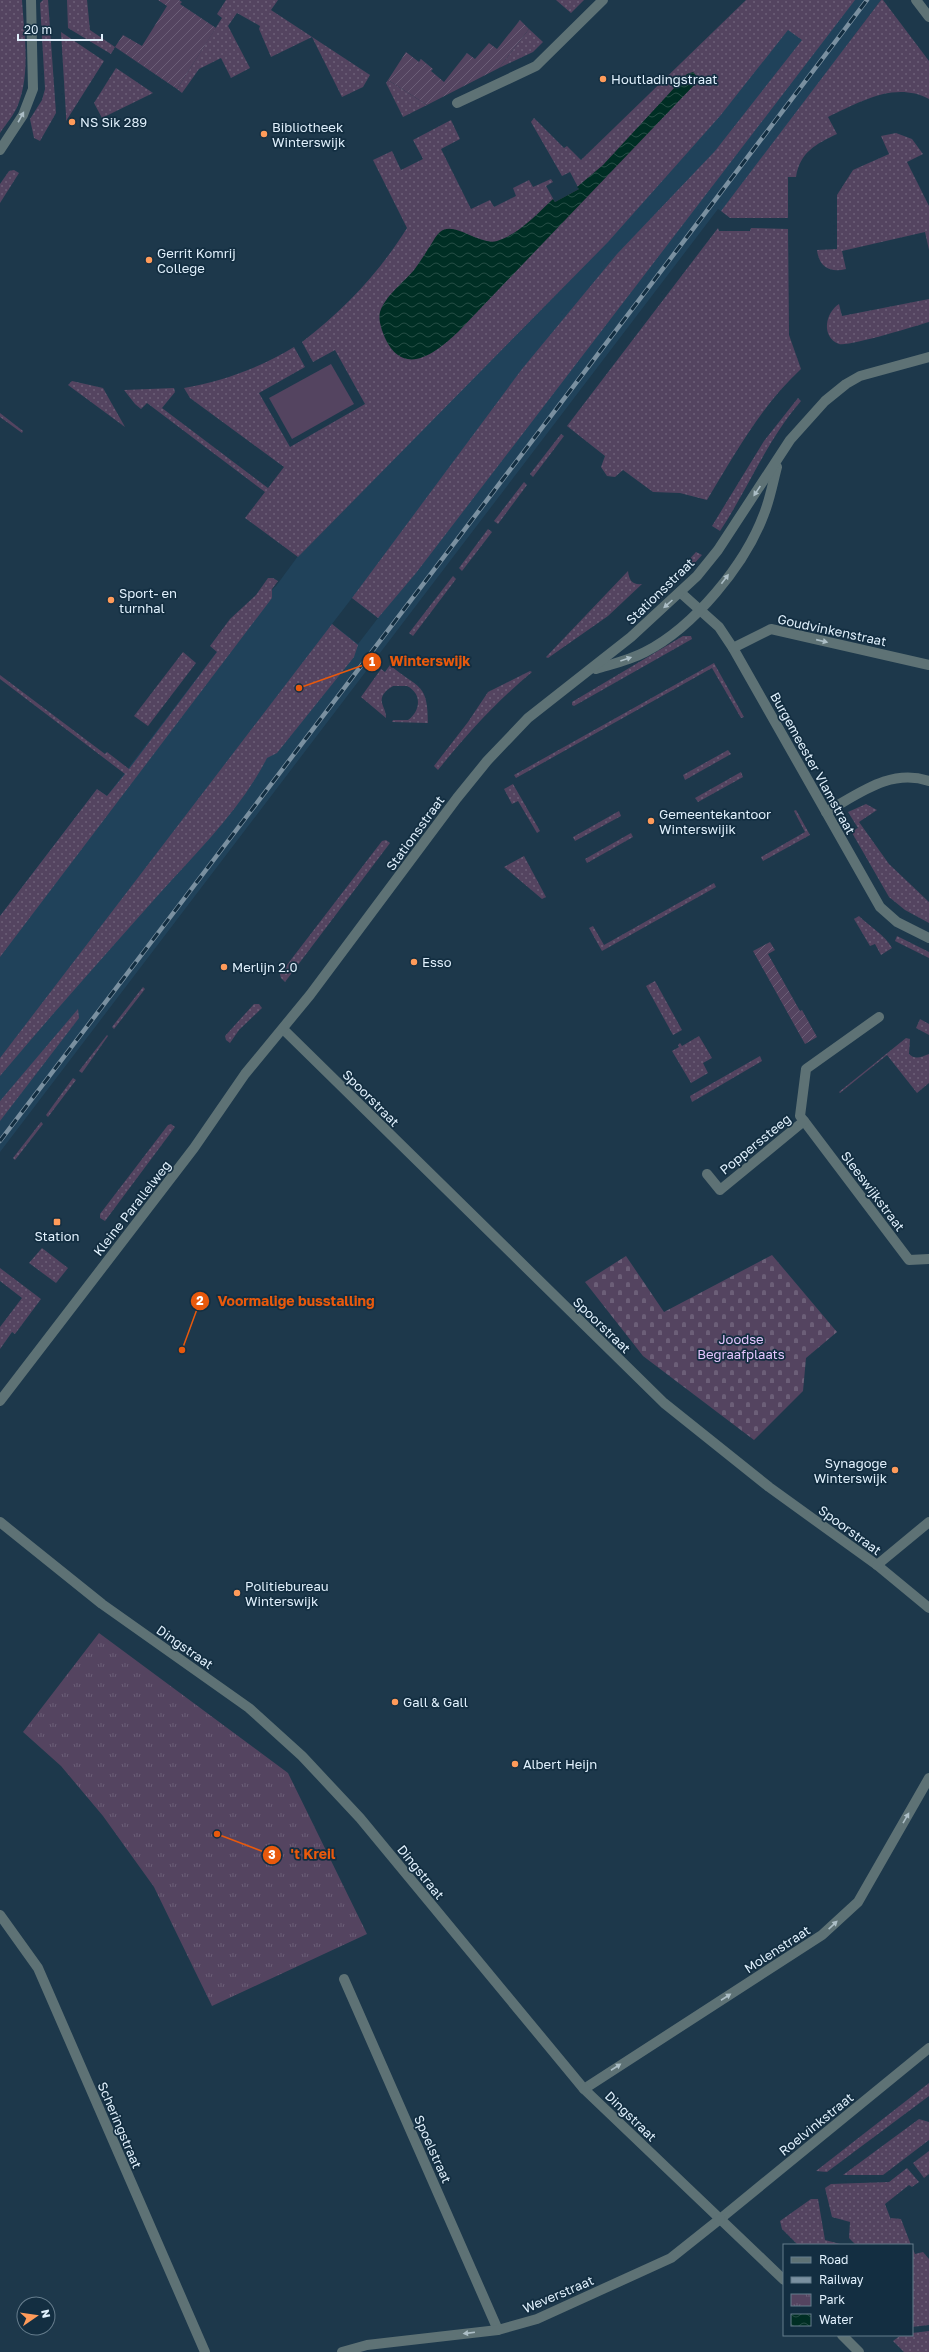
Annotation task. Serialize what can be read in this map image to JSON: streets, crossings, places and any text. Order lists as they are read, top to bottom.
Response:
{
  "streets": {
    "street": [
      "Stationsstraat",
      "Goudvinkenstraat",
      "Burgemeester Vlamstraat",
      "Spoorstraat",
      "Popperssteeg",
      "Sleeswijkstraat",
      "Kleine Parallelweg",
      "Dingstraat",
      "Molenstraat",
      "Roelvinkstraat",
      "Scheringstraat",
      "Spoelstraat",
      "Weverstraat"
    ]
  },
  "crossings": [
    ["Stationsstraat", "Burgemeester Vlamstraat"],
    ["Stationsstraat", "Spoorstraat"],
    ["Stationsstraat", "Kleine Parallelweg"],
    ["Goudvinkenstraat", "Burgemeester Vlamstraat"],
    ["Spoorstraat", "Kleine Parallelweg"],
    ["Popperssteeg", "Sleeswijkstraat"],
    ["Dingstraat", "Molenstraat"],
    ["Dingstraat", "Roelvinkstraat"],
    ["Dingstraat", "Weverstraat"],
    ["Roelvinkstraat", "Weverstraat"],
    ["Spoelstraat", "Weverstraat"]
  ],
  "one_way": ["Goudvinkenstraat", "Molenstraat"],
  "parks": ["Joodse Begraafplaats"],
  "places": {
    "other": [
      "Houtladingstraat",
      "NS Sik 289",
      "Bibliotheek Winterswijk",
      "Gerrit Komrij College",
      "Sport- en turnhal",
      "Winterswijk",
      "Gemeentekantoor Winterswijik",
      "Esso",
      "Merlijn 2.0",
      "Voormalige busstalling",
      "Synagoge Winterswijk",
      "Politiebureau Winterswijk",
      "Gall & Gall",
      "Albert Heijn",
      "'t Kreil"
    ],
    "transit": ["Station"]
  },
  "legend": [
    "Road",
    "Railway",
    "Park",
    "Water"
  ],
  "scale_bar": "20 m",
  "north": "right"
}
